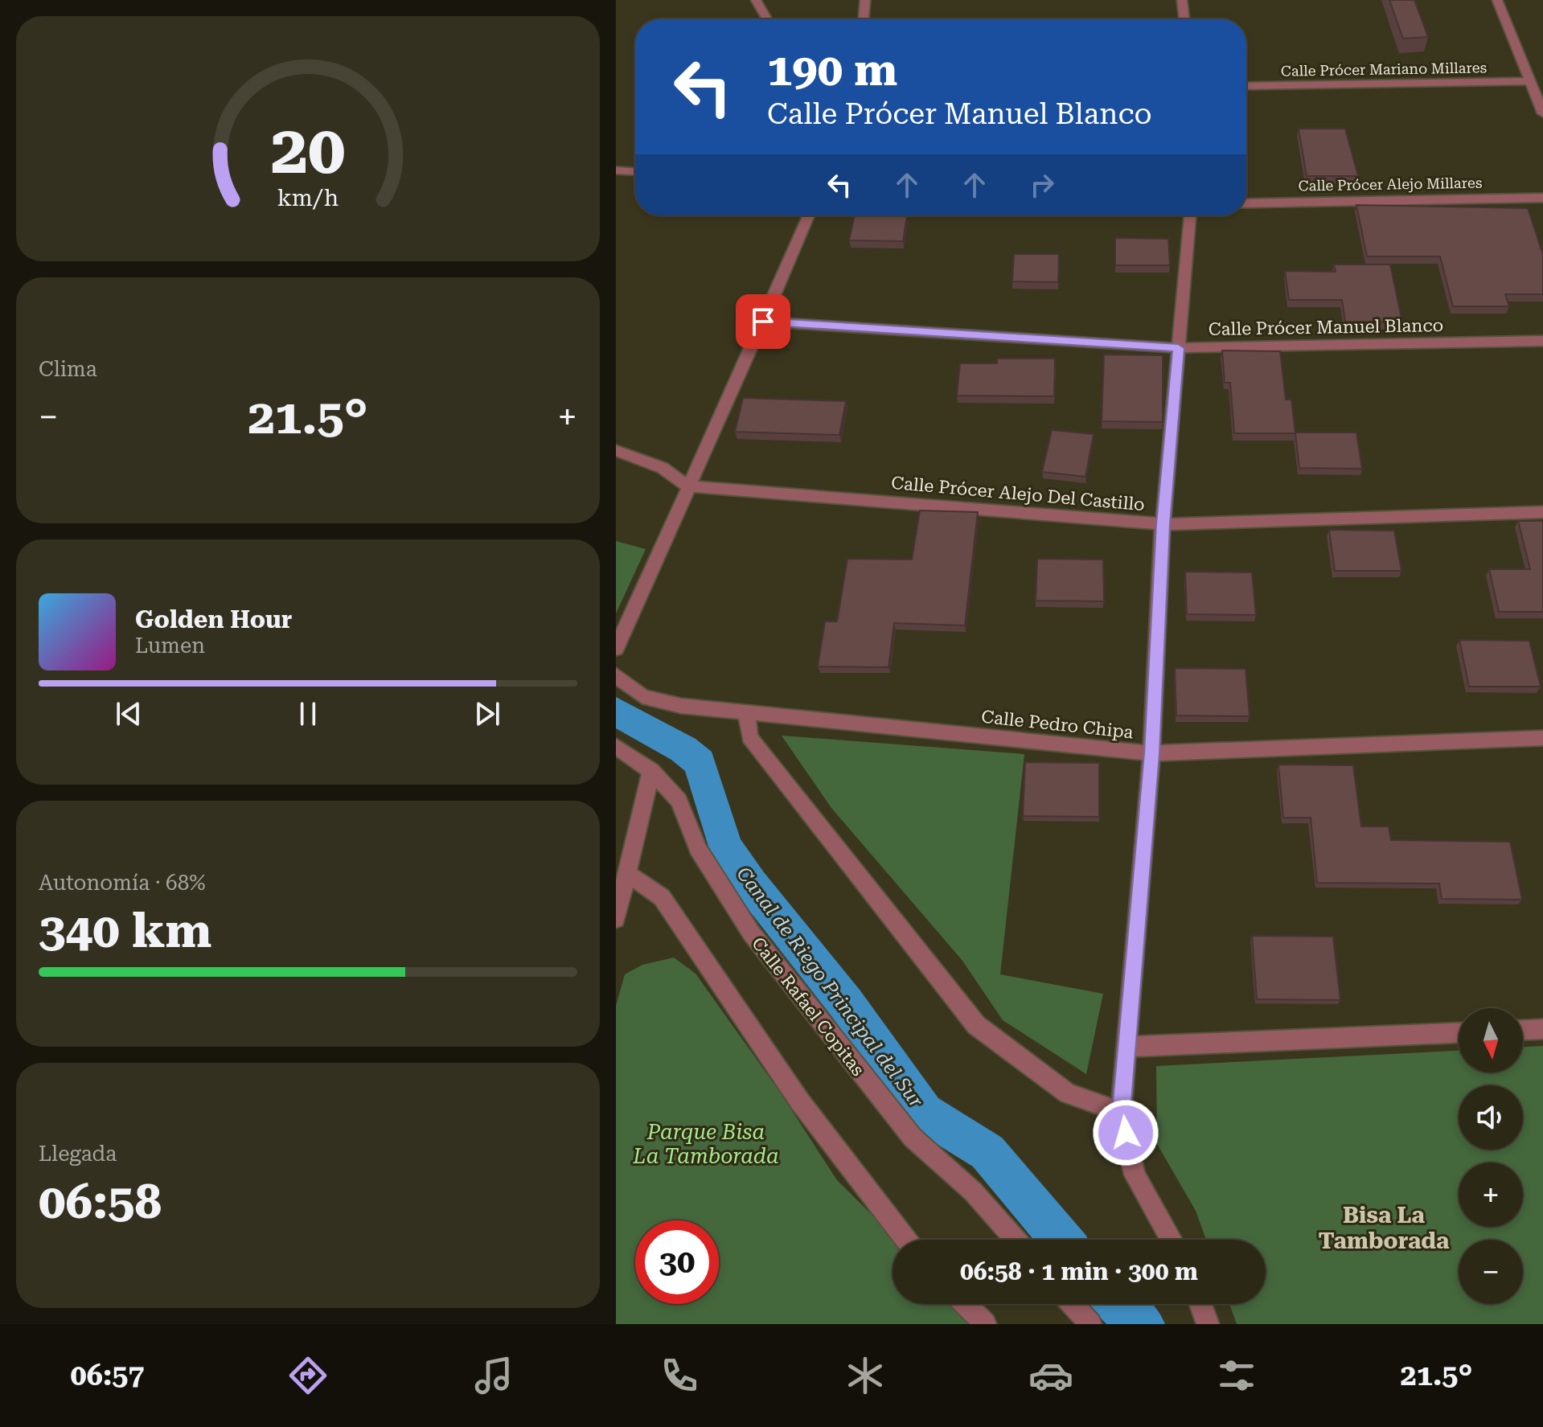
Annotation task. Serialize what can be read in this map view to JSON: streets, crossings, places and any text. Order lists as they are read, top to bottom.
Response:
{
  "streets": {
    "street": [
      "Calle Prócer Mariano Millares",
      "Calle Prócer Alejo Millares",
      "Calle Prócer Manuel Blanco",
      "Calle Prócer Alejo Del Castillo",
      "Calle Pedro Chipa",
      "Calle Rafael Copitas"
    ]
  },
  "districts": ["Bisa La Tamborada"],
  "water": ["Canal de Riego Principal del Sur"],
  "parks": ["Parque Bisa La Tamborada"],
  "north": "bottom",
  "page": {
    "turn": ["190 m", "Calle Prócer Manuel Blanco"],
    "tile": [
      "Clima",
      ["Autonomía · 68%", "340 km"],
      ["Llegada", "06:58"]
    ],
    "heat": ["−", "21.5°", "+"],
    "song": ["Golden Hour", "Lumen"],
    "map_buttons": ["+", "−"],
    "limit": "30",
    "trip": "06:58 · 1 min · 300 m",
    "tabs": ["06:57", "21.5°"],
    "gauge": ["20", "km/h"]
  }
}
